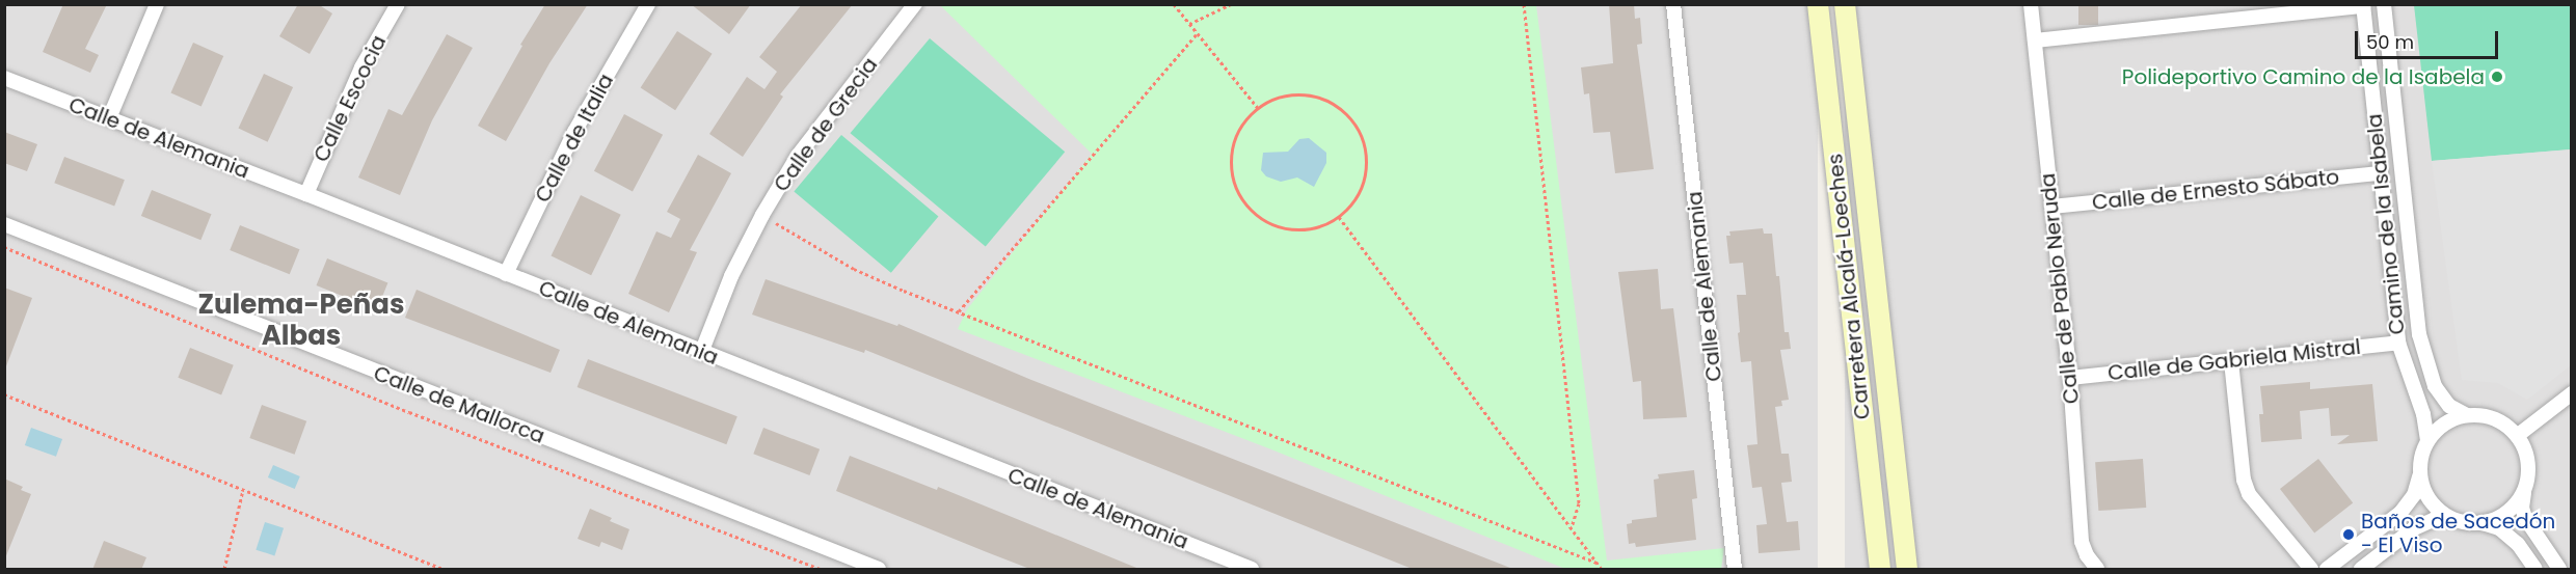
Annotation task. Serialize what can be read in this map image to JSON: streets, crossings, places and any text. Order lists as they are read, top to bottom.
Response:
{
  "streets": {
    "main road": ["Carretera Alcalá-Loeches"],
    "street": [
      "Calle Escocia",
      "Calle de Grecia",
      "Calle de Alemania",
      "Calle de Italia",
      "Calle de Ernesto Sábato",
      "Camino de la Isabela",
      "Calle de Pablo Neruda",
      "Calle de Gabriela Mistral",
      "Calle de Mallorca"
    ]
  },
  "crossings": [
    ["Calle Escocia", "Calle de Alemania"],
    ["Calle de Grecia", "Calle de Alemania"],
    ["Calle de Alemania", "Calle de Italia"],
    ["Calle de Ernesto Sábato", "Camino de la Isabela"],
    ["Calle de Ernesto Sábato", "Calle de Pablo Neruda"],
    ["Camino de la Isabela", "Calle de Gabriela Mistral"],
    ["Calle de Pablo Neruda", "Calle de Gabriela Mistral"]
  ],
  "districts": ["Zulema-Peñas Albas"],
  "places": ["Polideportivo Camino de la Isabela", "Baños de Sacedón - El Viso"],
  "scale_bar": "50 m"
}
